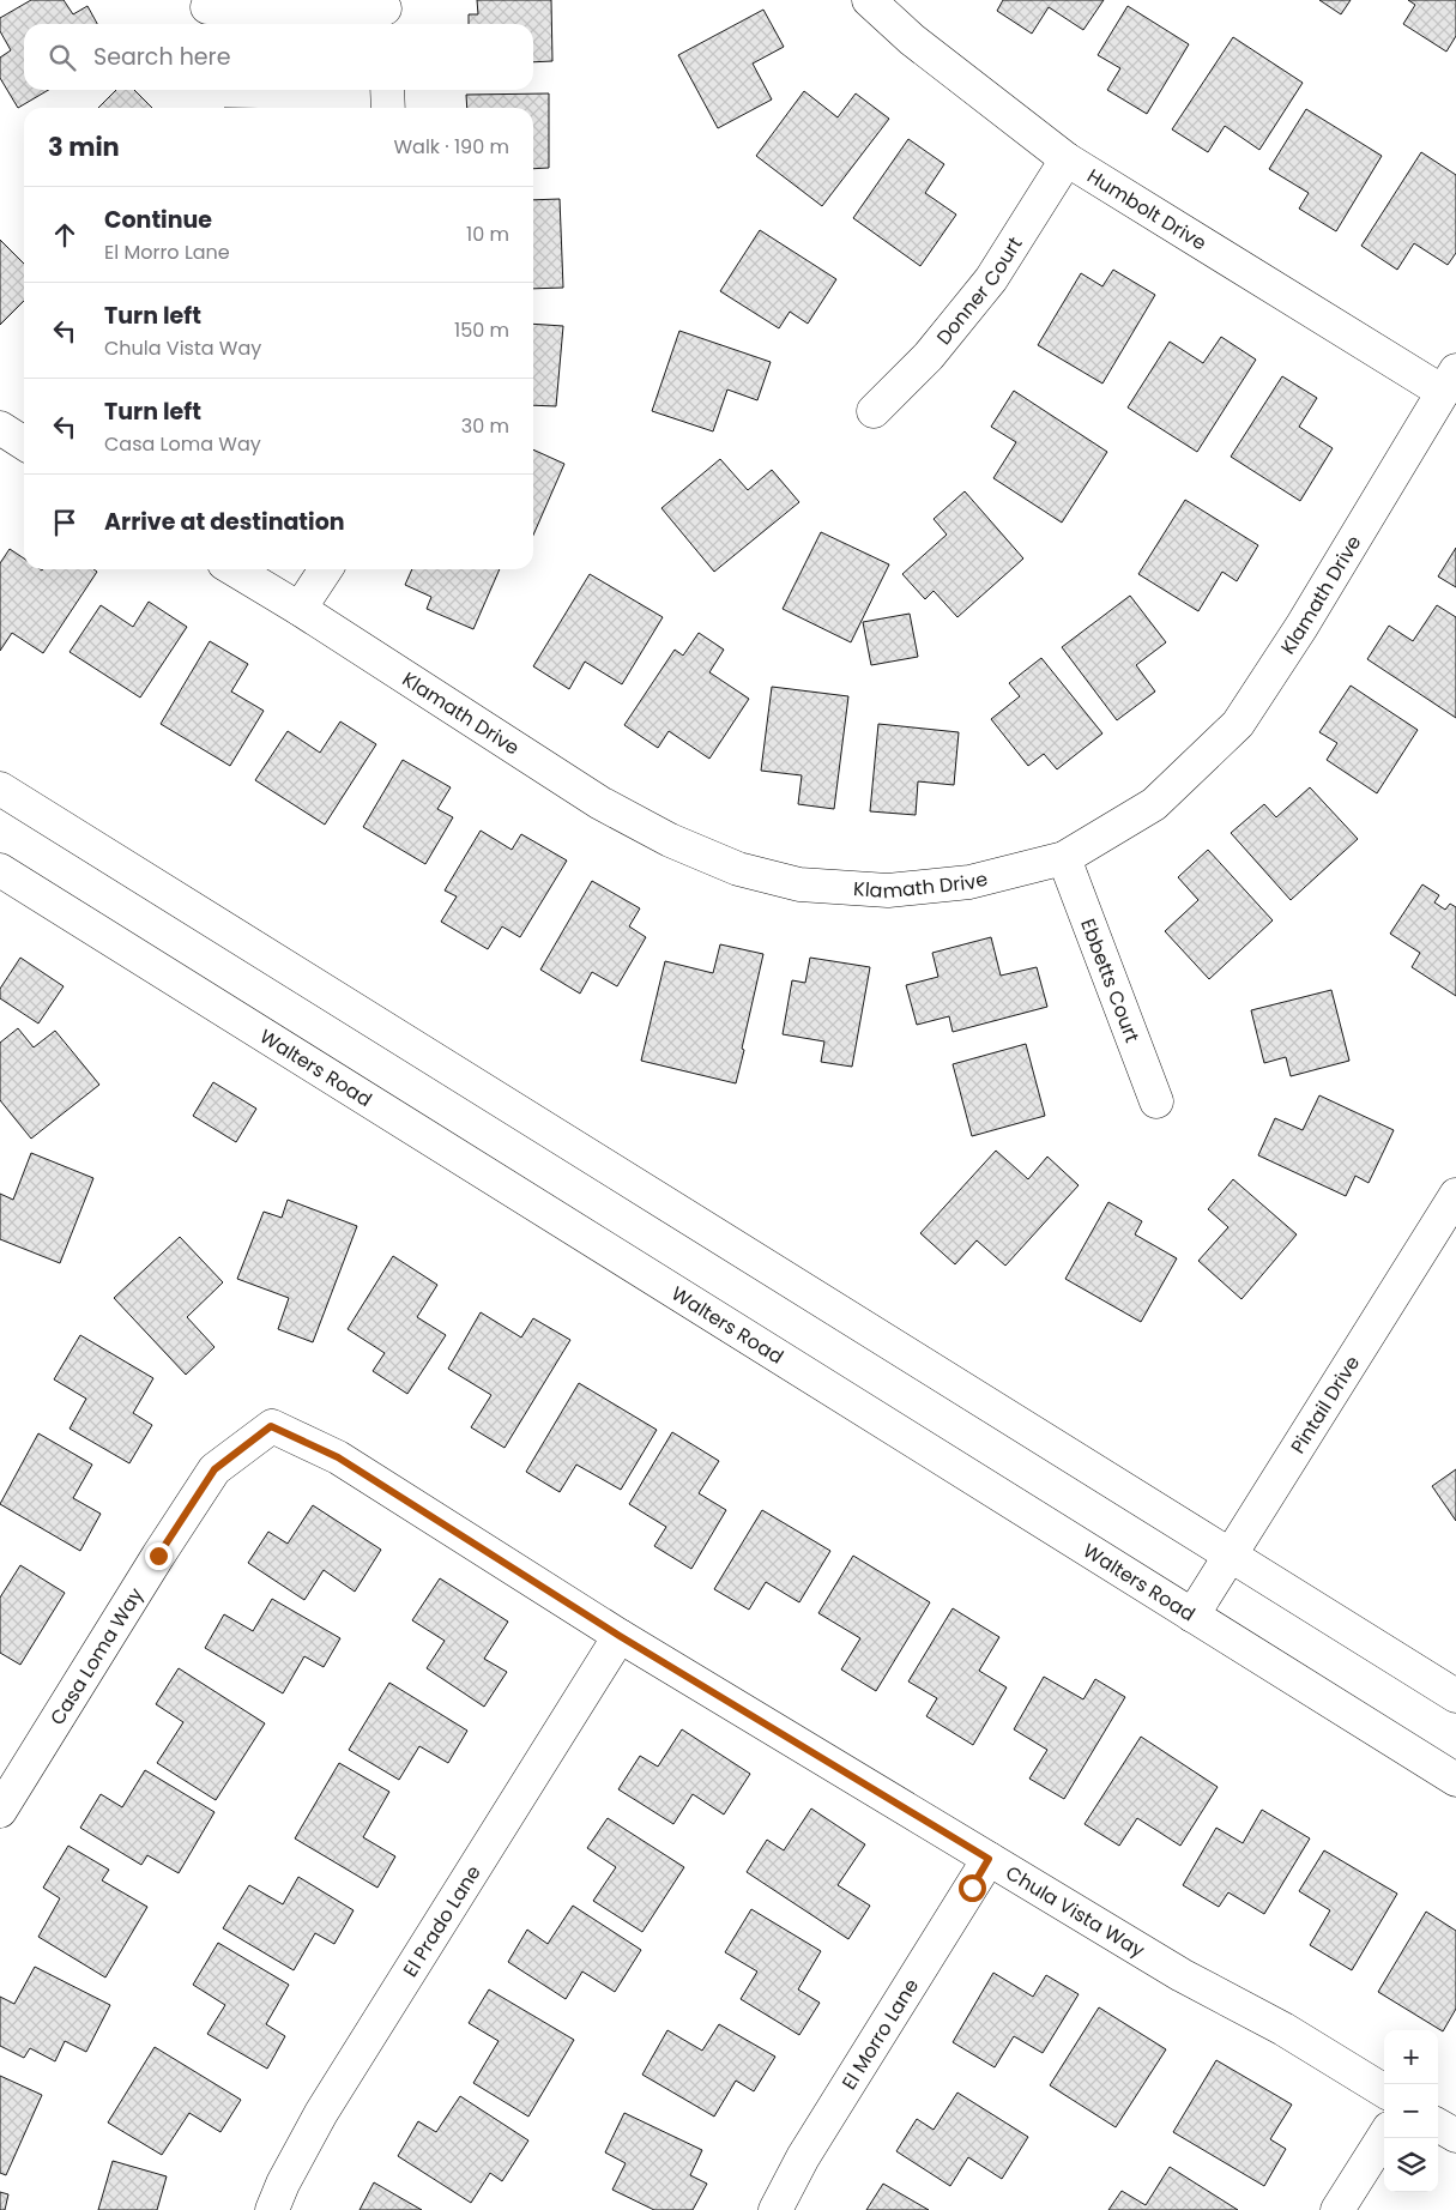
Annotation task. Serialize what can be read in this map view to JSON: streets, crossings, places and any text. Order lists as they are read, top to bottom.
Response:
{
  "streets": {
    "street": [
      "Humbolt Drive",
      "Donner Court",
      "Klamath Drive",
      "Ebbetts Court",
      "Walters Road",
      "Pintail Drive",
      "Casa Loma Way",
      "Chula Vista Way",
      "El Prado Lane",
      "El Morro Lane"
    ]
  },
  "crossings": [
    ["Humbolt Drive", "Donner Court"],
    ["Humbolt Drive", "Klamath Drive"],
    ["Klamath Drive", "Ebbetts Court"],
    ["Walters Road", "Pintail Drive"],
    ["Casa Loma Way", "Chula Vista Way"],
    ["Chula Vista Way", "El Prado Lane"],
    ["Chula Vista Way", "El Morro Lane"]
  ],
  "page": {
    "search": "Search here",
    "heading": ["3 min", "Walk · 190 m"],
    "list": [
      ["Continue", "El Morro Lane", "10 m"],
      ["Turn left", "Chula Vista Way", "150 m"],
      ["Turn left", "Casa Loma Way", "30 m"],
      "Arrive at destination"
    ],
    "map_buttons": ["+", "−"]
  }
}
